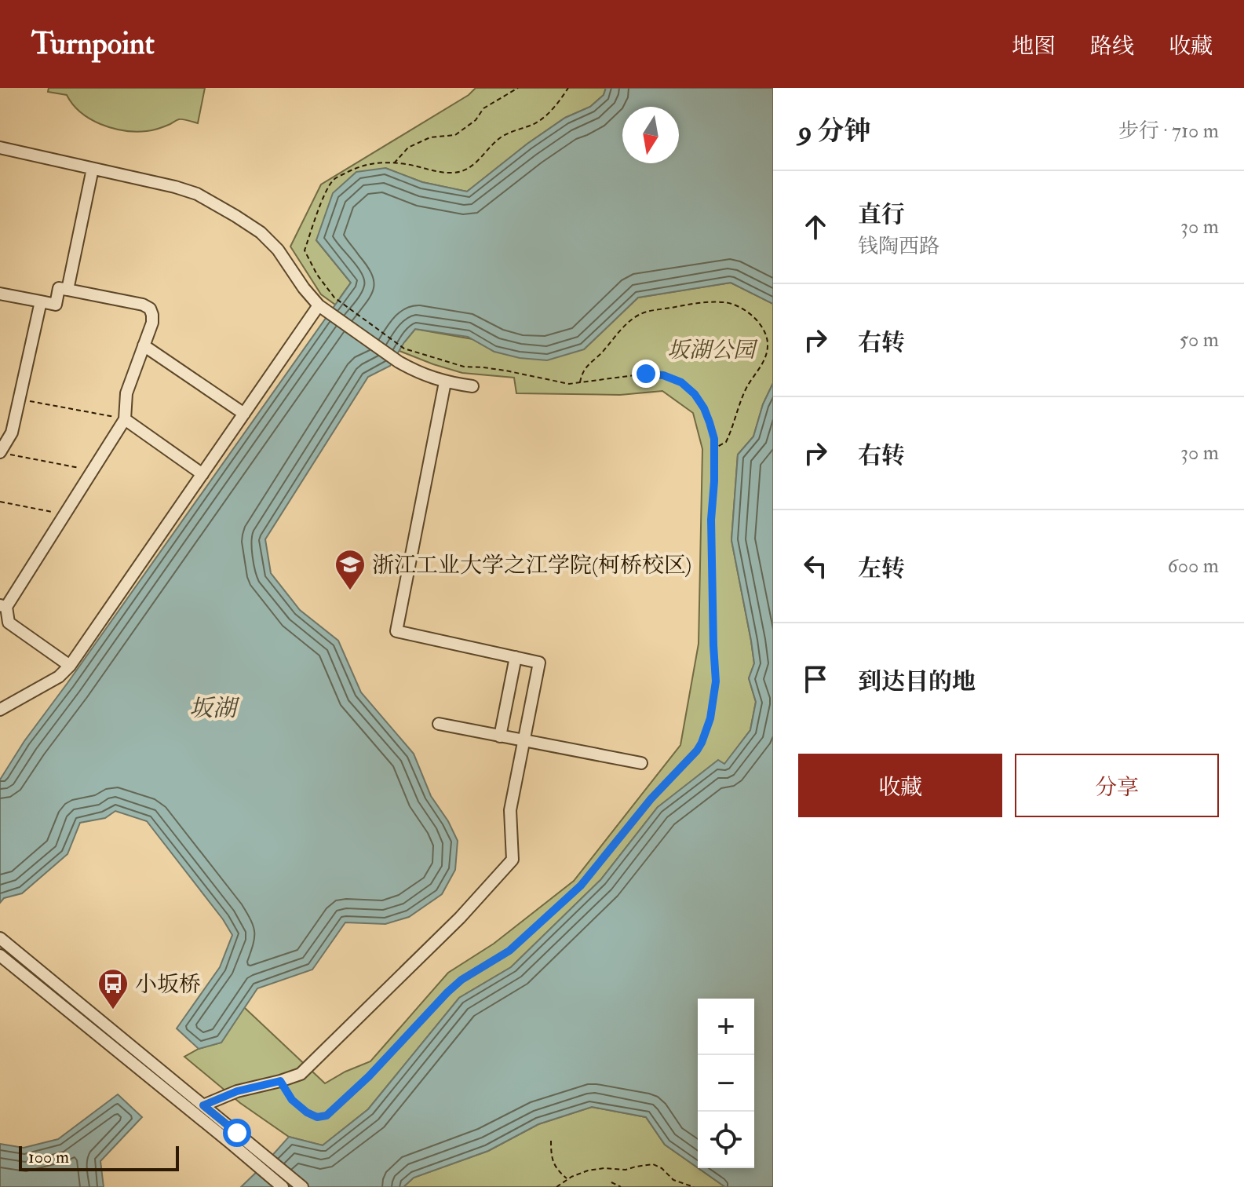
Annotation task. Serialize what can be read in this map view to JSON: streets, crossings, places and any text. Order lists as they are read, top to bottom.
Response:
{
  "water": ["坂湖"],
  "parks": ["坂湖公园"],
  "places": {
    "school or university": ["浙江工业大学之江学院(柯桥校区)"],
    "bus stop": ["小坂桥"]
  },
  "scale_bar": "100 m",
  "north": "bottom",
  "page": {
    "header": "Turnpoint",
    "nav": ["地图", "路线", "收藏"],
    "heading": ["9 分钟", "步行 · 710 m"],
    "list": [
      ["直行", "钱陶西路", "30 m"],
      ["右转", "50 m"],
      ["右转", "30 m"],
      ["左转", "600 m"],
      "到达目的地"
    ],
    "buttons": ["收藏", "分享"],
    "map_buttons": ["+", "−"],
    "scale": "100 m"
  }
}
